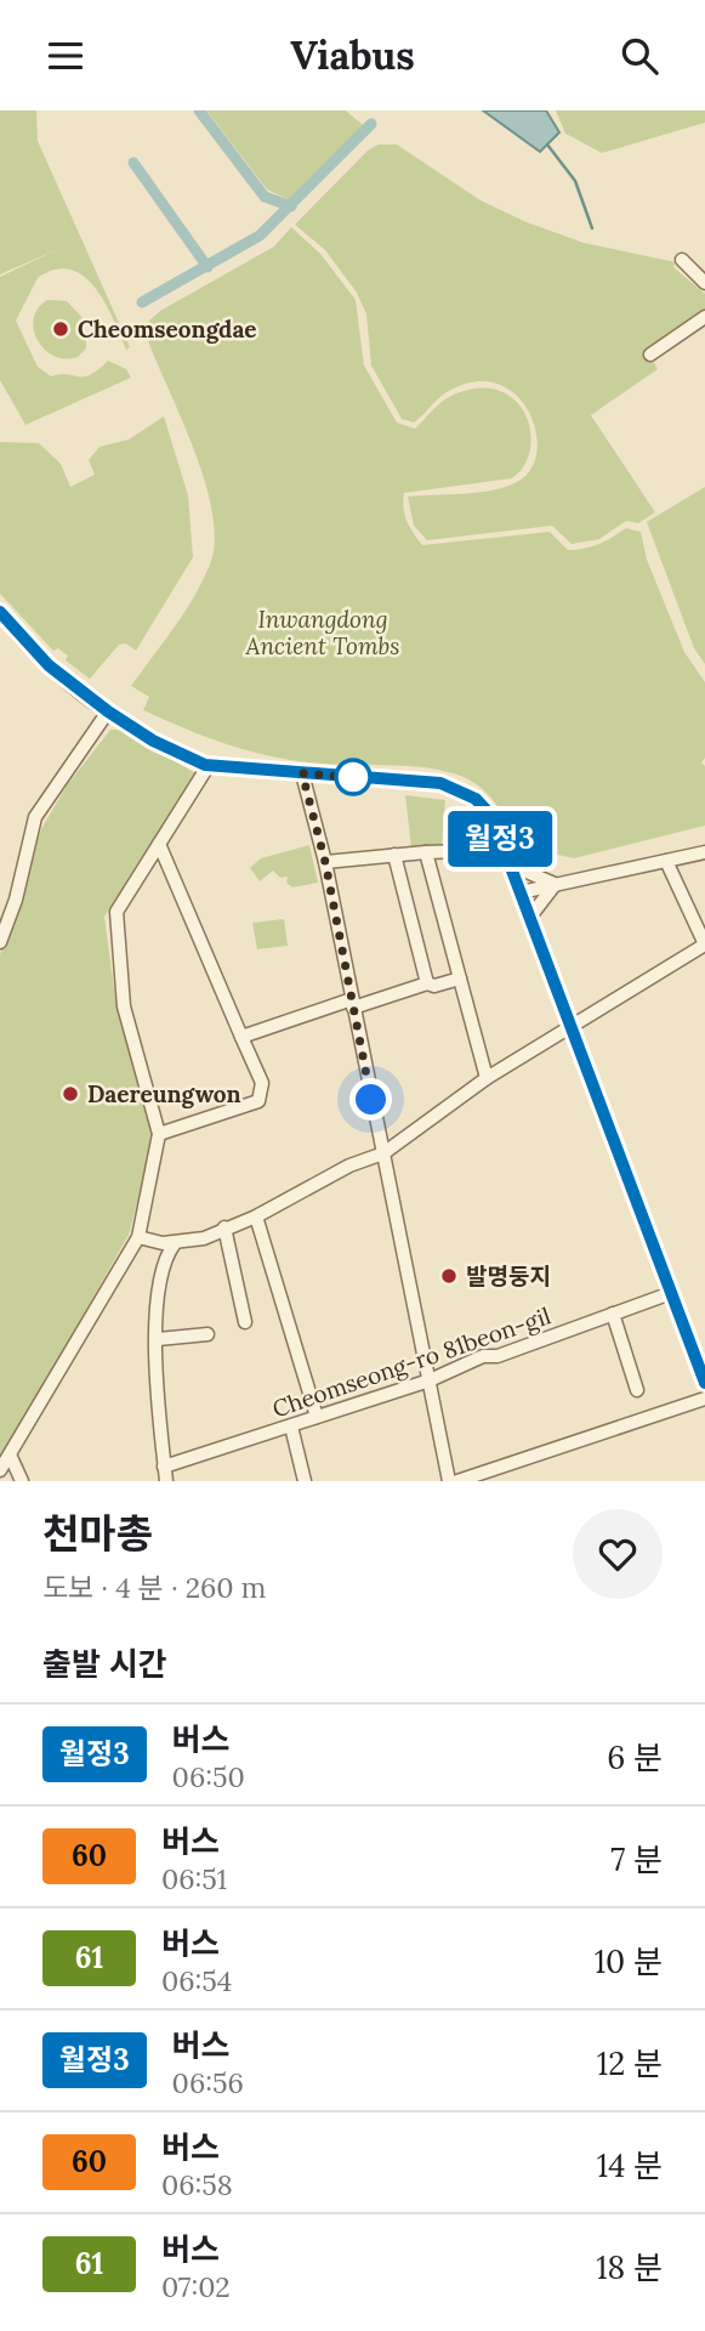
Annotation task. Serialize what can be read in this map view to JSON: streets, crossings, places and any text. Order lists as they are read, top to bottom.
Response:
{
  "streets": {
    "street": ["Cheomseong-ro 81beon-gil"]
  },
  "parks": ["Inwangdong Ancient Tombs"],
  "places": ["Cheomseongdae", "Daereungwon", "발명둥지"],
  "lines": ["bus line 월정3"],
  "page": {
    "header": "Viabus",
    "on_map": "월정3",
    "heading": [
      ["천마총", "도보 · 4 분 · 260 m"],
      "출발 시간"
    ],
    "list": [
      {
        "mark": "월정3",
        "name": "버스",
        "note": "06:50",
        "value": "6 분"
      },
      {
        "mark": "60",
        "name": "버스",
        "note": "06:51",
        "value": "7 분"
      },
      {
        "mark": "61",
        "name": "버스",
        "note": "06:54",
        "value": "10 분"
      },
      {
        "mark": "월정3",
        "name": "버스",
        "note": "06:56",
        "value": "12 분"
      },
      {
        "mark": "60",
        "name": "버스",
        "note": "06:58",
        "value": "14 분"
      },
      {
        "mark": "61",
        "name": "버스",
        "note": "07:02",
        "value": "18 분"
      }
    ]
  }
}
